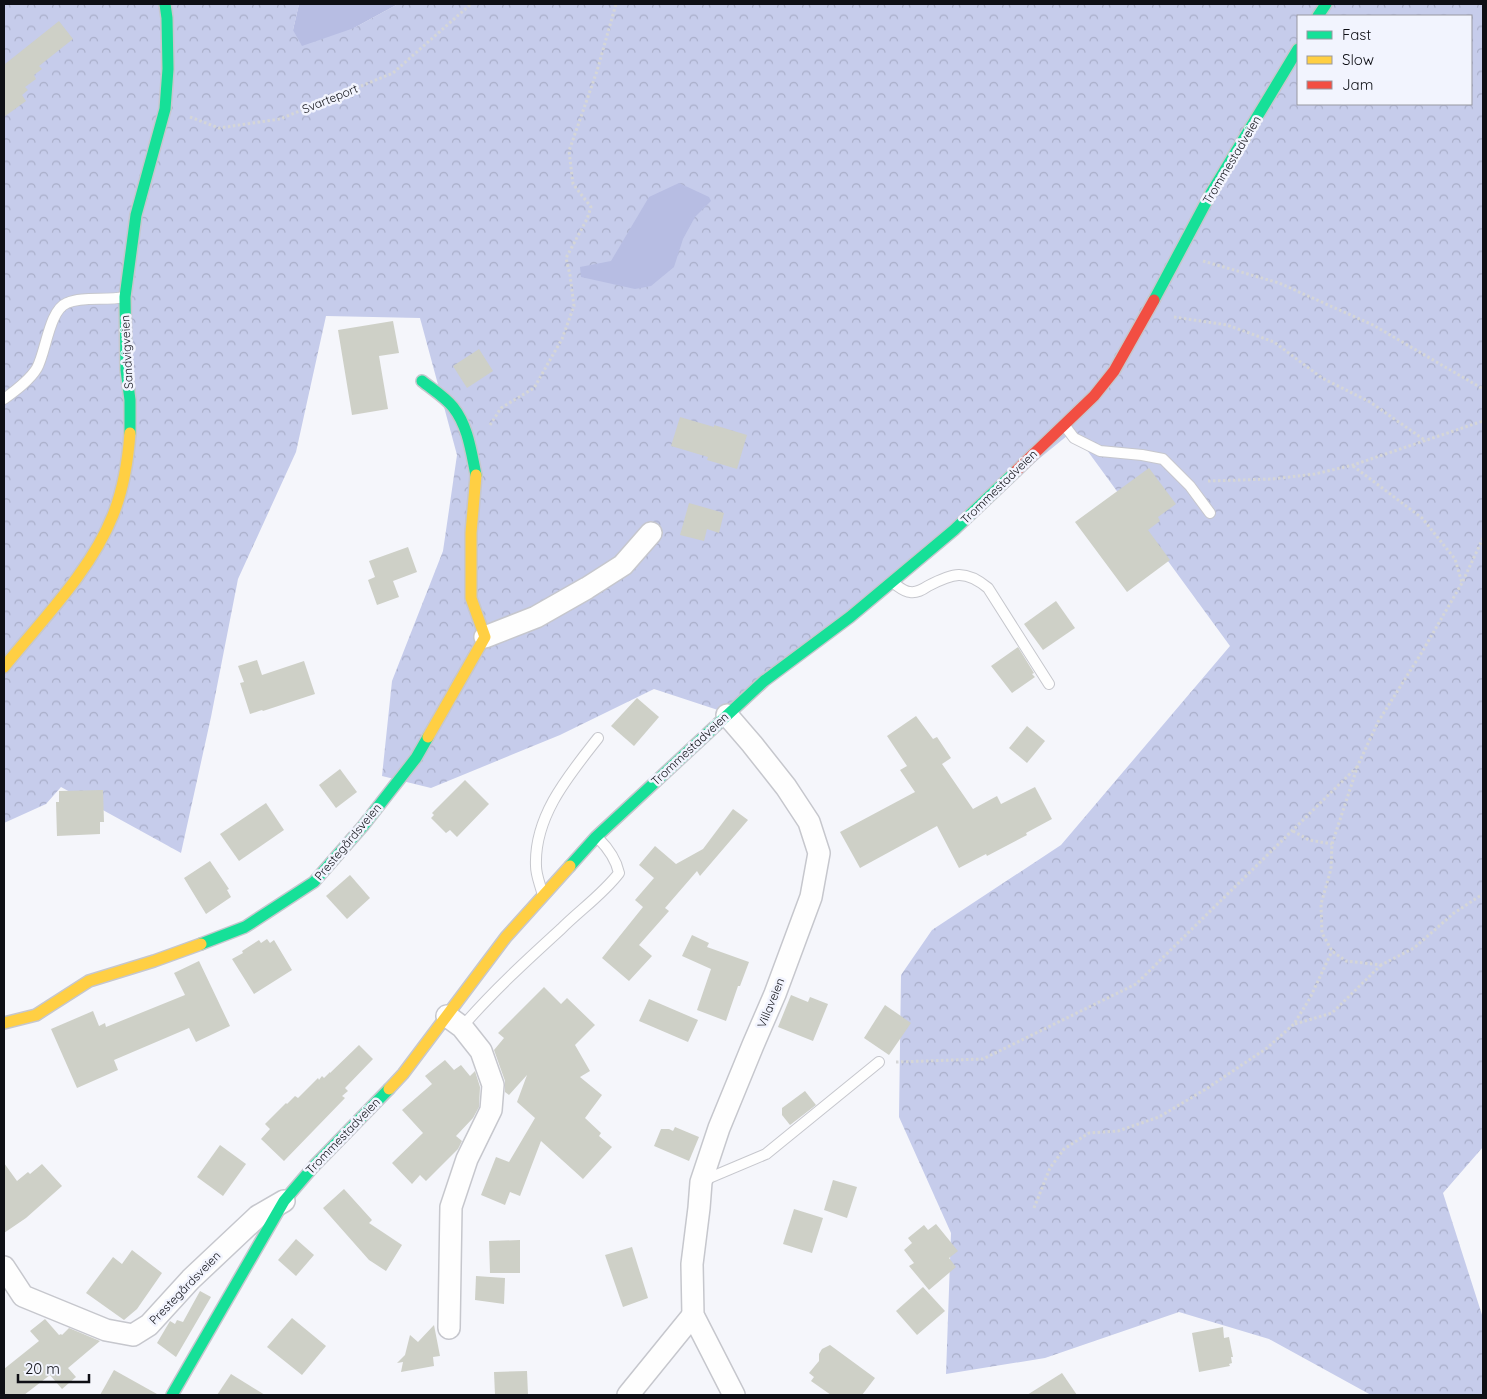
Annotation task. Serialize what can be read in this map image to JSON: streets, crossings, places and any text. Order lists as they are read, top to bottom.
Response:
{
  "streets": {
    "main road": ["Trommestadveien", "Sandvigveien", "Prestegårdsveien"],
    "street": ["Villaveien"],
    "path": ["Svarteport"]
  },
  "crossings": [
    ["Svarteport", "Sandvigveien"],
    ["Trommestadveien", "Prestegårdsveien"],
    ["Trommestadveien", "Villaveien"]
  ],
  "legend": ["Fast", "Slow", "Jam"],
  "scale_bar": "20 m"
}
